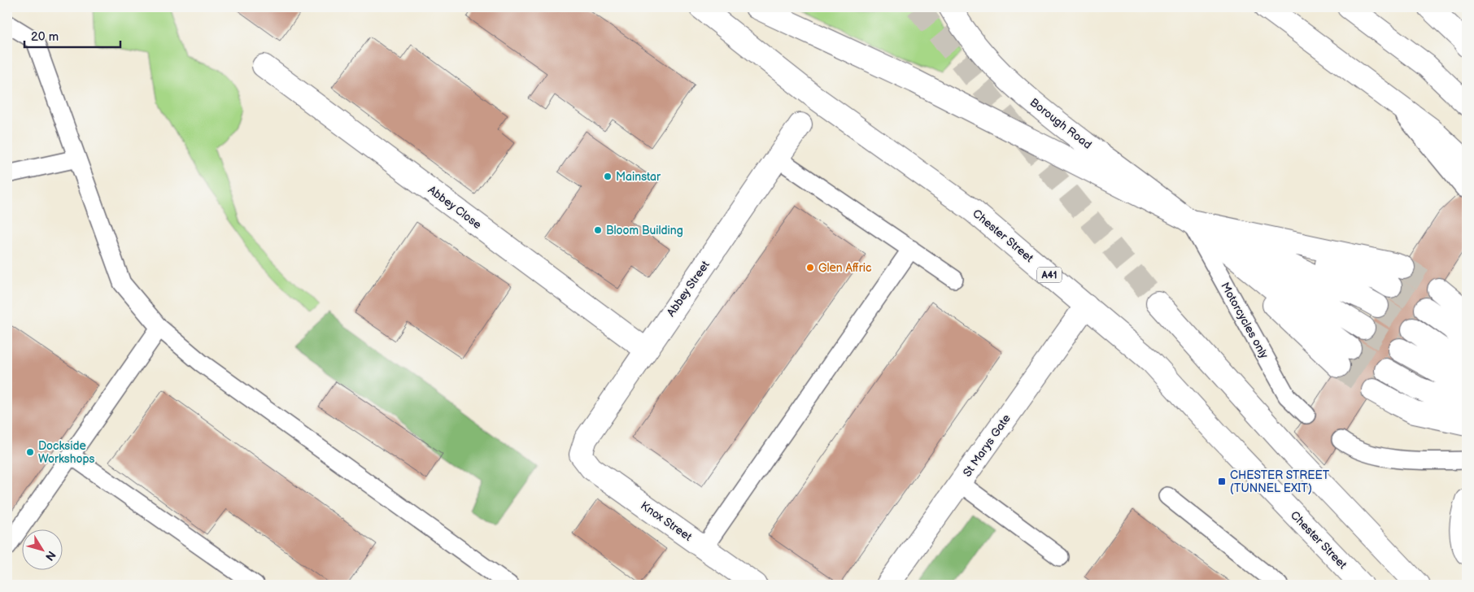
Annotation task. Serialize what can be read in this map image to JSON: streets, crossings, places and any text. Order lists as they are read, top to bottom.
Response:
{
  "streets": {
    "main road": [
      "Borough Road",
      "Abbey Close",
      "Chester Street",
      "A41",
      "Abbey Street",
      "St Marys Gate",
      "Knox Street"
    ],
    "lane": ["Motorcycles only"]
  },
  "crossings": [
    ["Borough Road", "Motorcycles only"],
    ["Abbey Close", "Abbey Street"],
    ["Chester Street", "St Marys Gate"],
    ["Abbey Street", "Knox Street"]
  ],
  "places": {
    "other": [
      "Mainstar",
      "Bloom Building",
      "Glen Affric",
      "Dockside Workshops"
    ],
    "transit": ["CHESTER STREET (TUNNEL EXIT)"]
  },
  "scale_bar": "20 m",
  "north": "bottom right"
}
